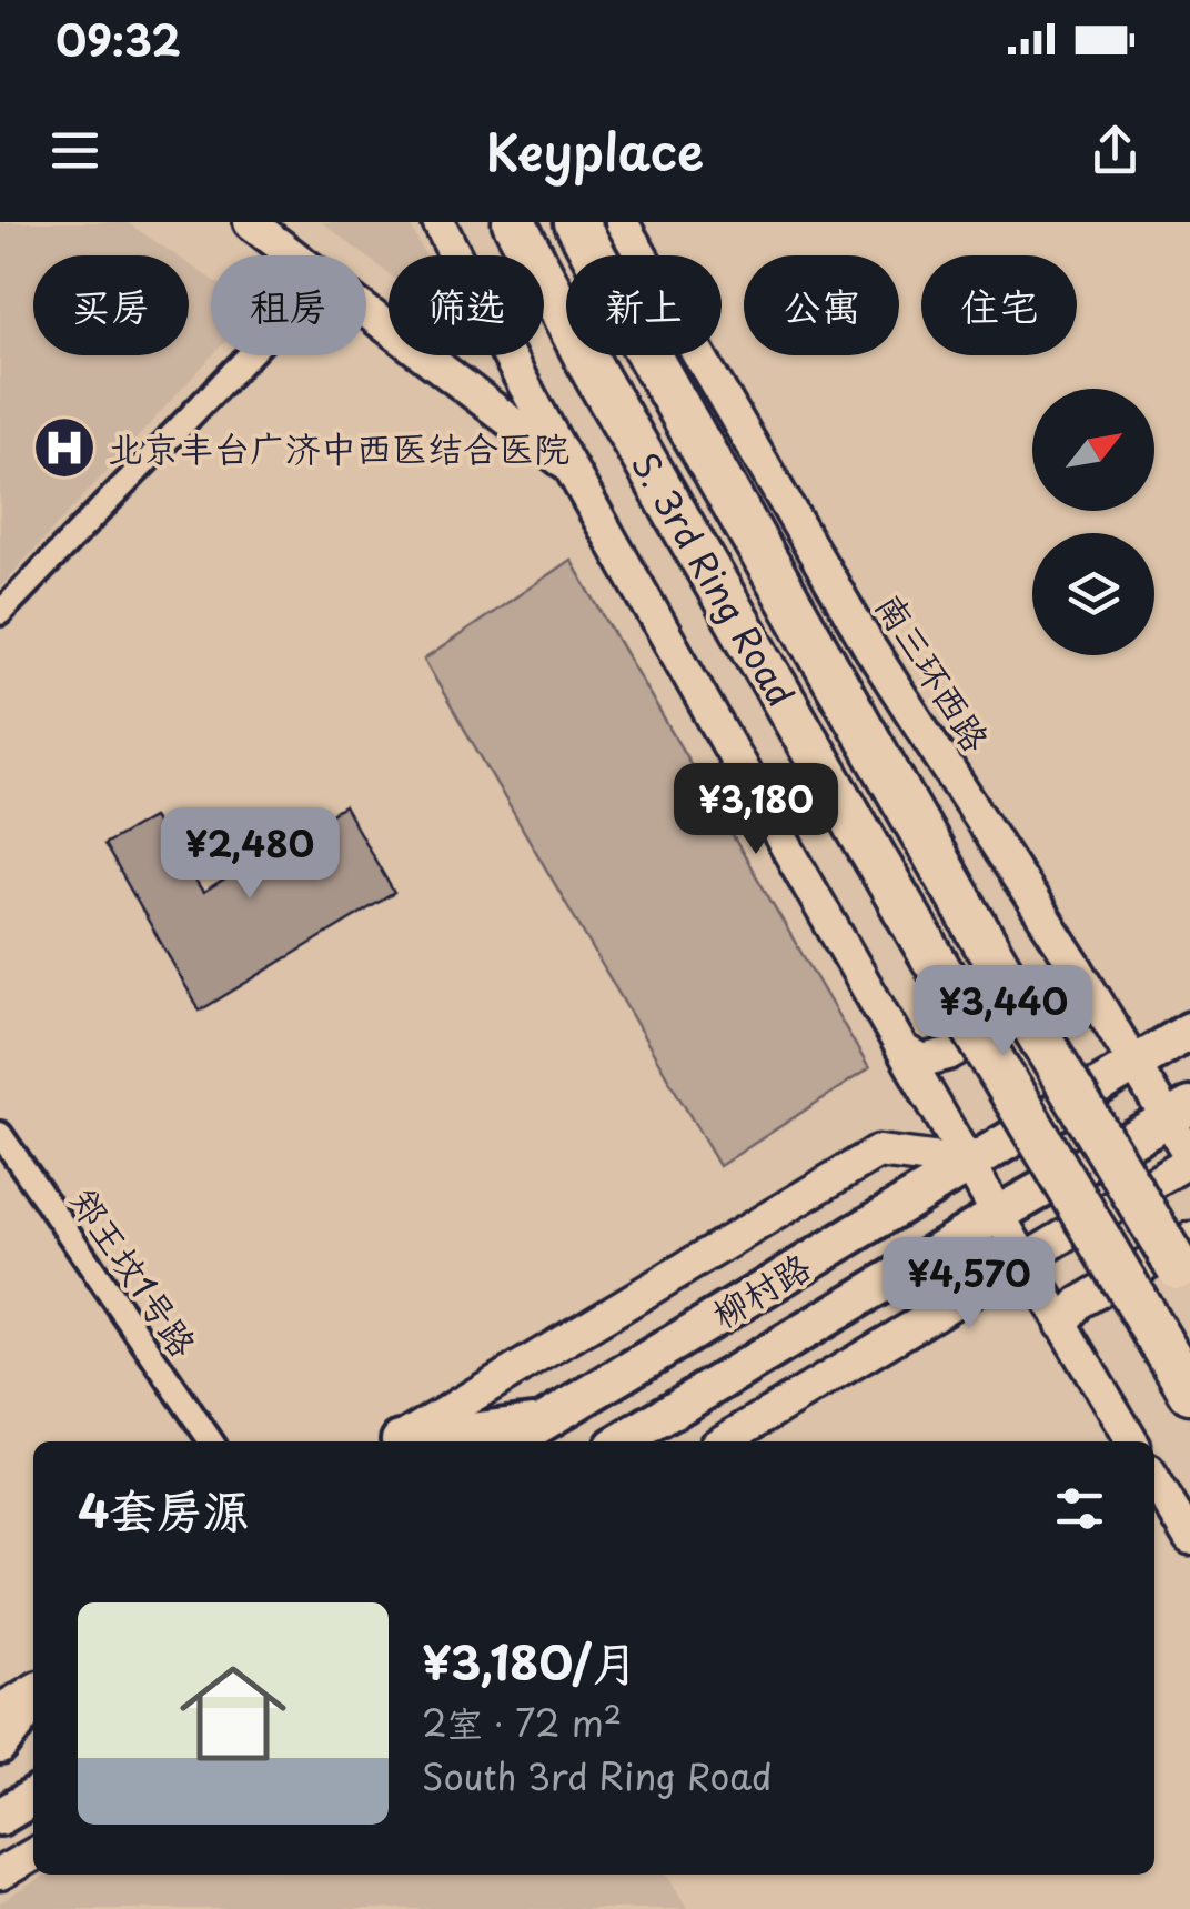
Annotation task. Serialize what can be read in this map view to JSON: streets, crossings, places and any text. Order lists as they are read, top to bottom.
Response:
{
  "streets": {
    "highway": ["S. 3rd Ring Road"],
    "main road": ["柳村路"],
    "street": ["南三环西路", "郑王坟1号路"]
  },
  "crossings": [
    ["南三环西路", "柳村路"]
  ],
  "places": {
    "hospital": ["北京丰台广济中西医结合医院"]
  },
  "north": "top right",
  "page": {
    "status": "09:32",
    "header": "Keyplace",
    "chip": [
      "买房",
      "租房",
      "筛选",
      "新上",
      "公寓",
      "住宅"
    ],
    "price": [
      "¥3,180",
      "¥2,480",
      "¥3,440",
      "¥4,570"
    ],
    "heading": "4套房源",
    "list": [
      {
        "name": "¥3,180/月",
        "note": "2室 · 72 m² · South 3rd Ring Road"
      }
    ]
  }
}
